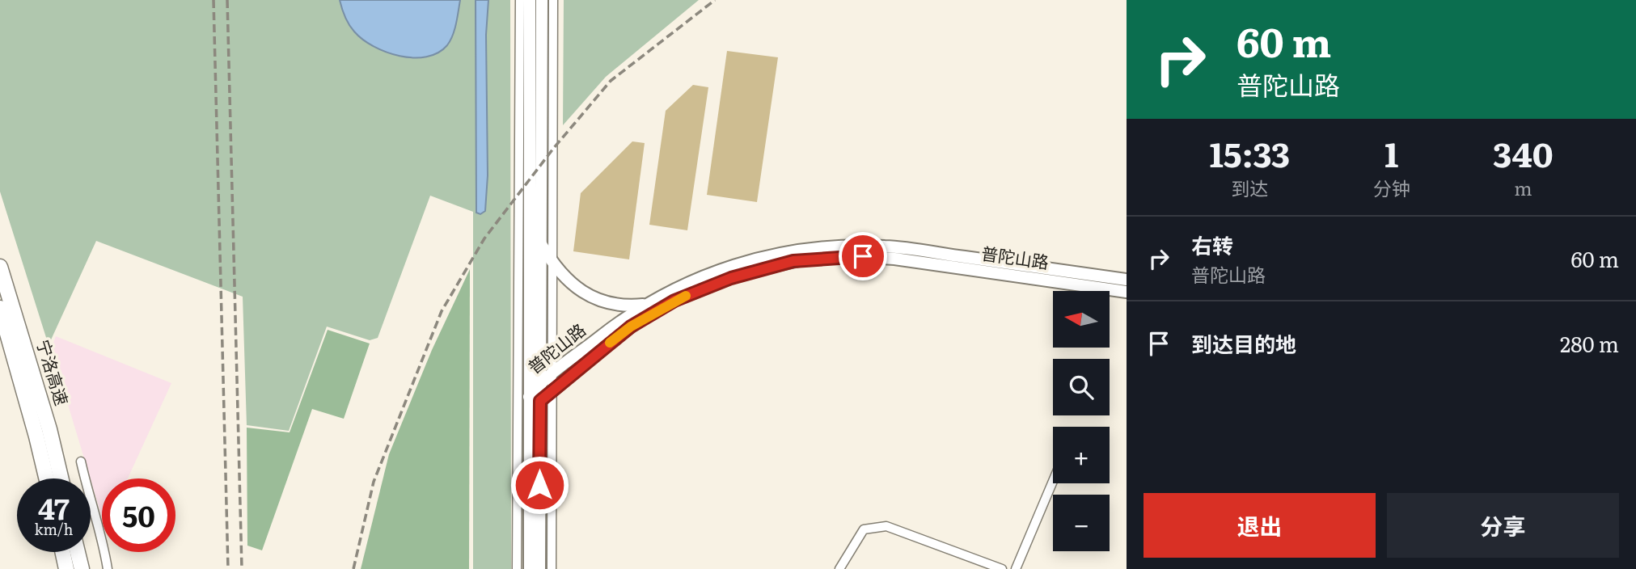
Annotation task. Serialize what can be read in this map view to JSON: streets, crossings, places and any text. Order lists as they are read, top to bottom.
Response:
{
  "streets": {
    "highway": ["宁洛高速"],
    "main road": ["普陀山路"]
  },
  "north": "left",
  "page": {
    "turn": ["60 m", "普陀山路"],
    "eta": [
      "15:33",
      "到达",
      "1",
      "分钟",
      "340",
      "m"
    ],
    "list": [
      {
        "name": "右转",
        "note": "普陀山路",
        "value": "60 m"
      },
      {
        "name": "到达目的地",
        "value": "280 m"
      }
    ],
    "map_buttons": ["+", "−"],
    "speed": "47 km/h",
    "limit": "50",
    "buttons": ["退出", "分享"]
  }
}
